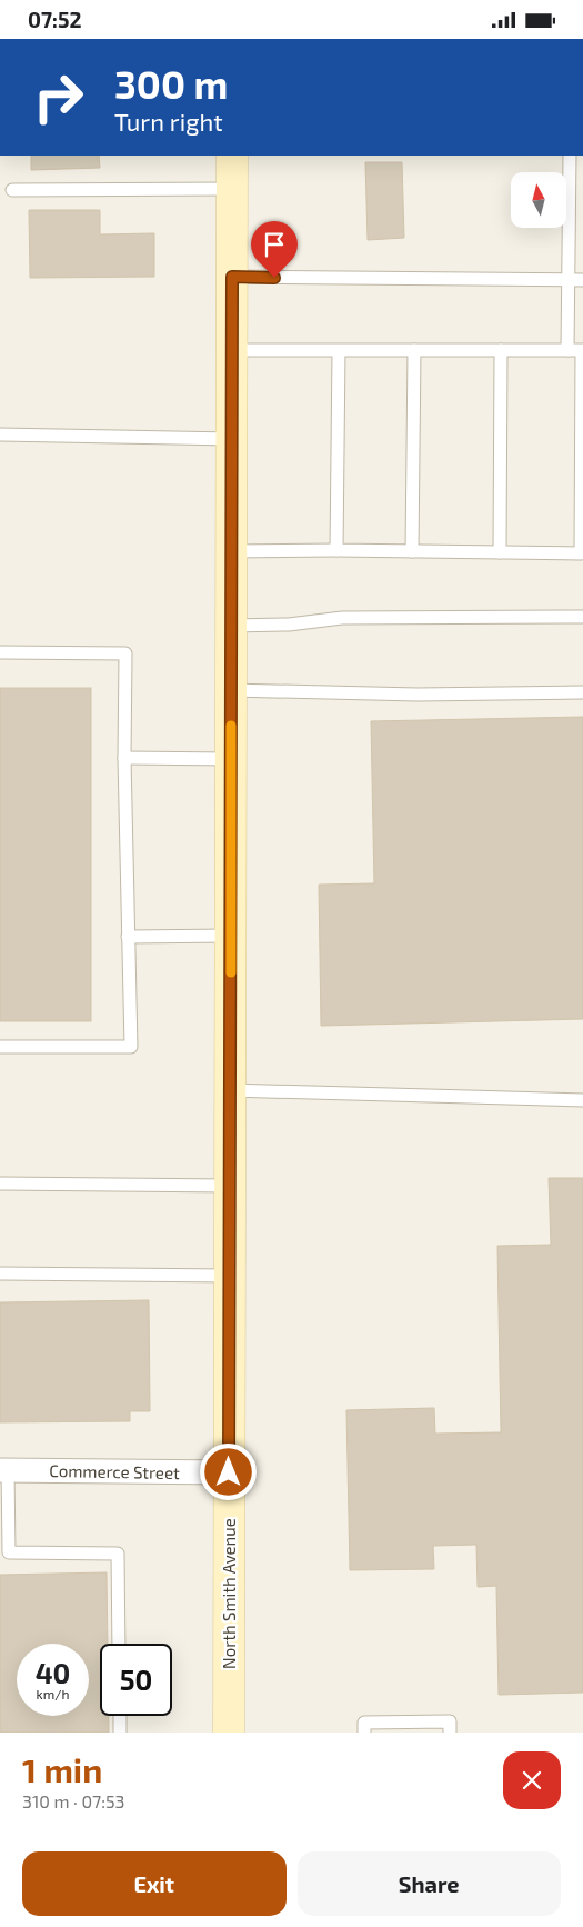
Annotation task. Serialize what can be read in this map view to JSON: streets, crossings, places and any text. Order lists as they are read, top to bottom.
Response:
{
  "streets": {
    "main road": ["North Smith Avenue"],
    "street": ["Commerce Street"]
  },
  "crossings": [
    ["Commerce Street", "North Smith Avenue"]
  ],
  "north": "top",
  "page": {
    "status": "07:52",
    "turn": ["300 m", "Turn right"],
    "speed": "40 km/h",
    "limit": "50",
    "heading": ["1 min", "310 m · 07:53"],
    "buttons": ["Exit", "Share"]
  }
}
